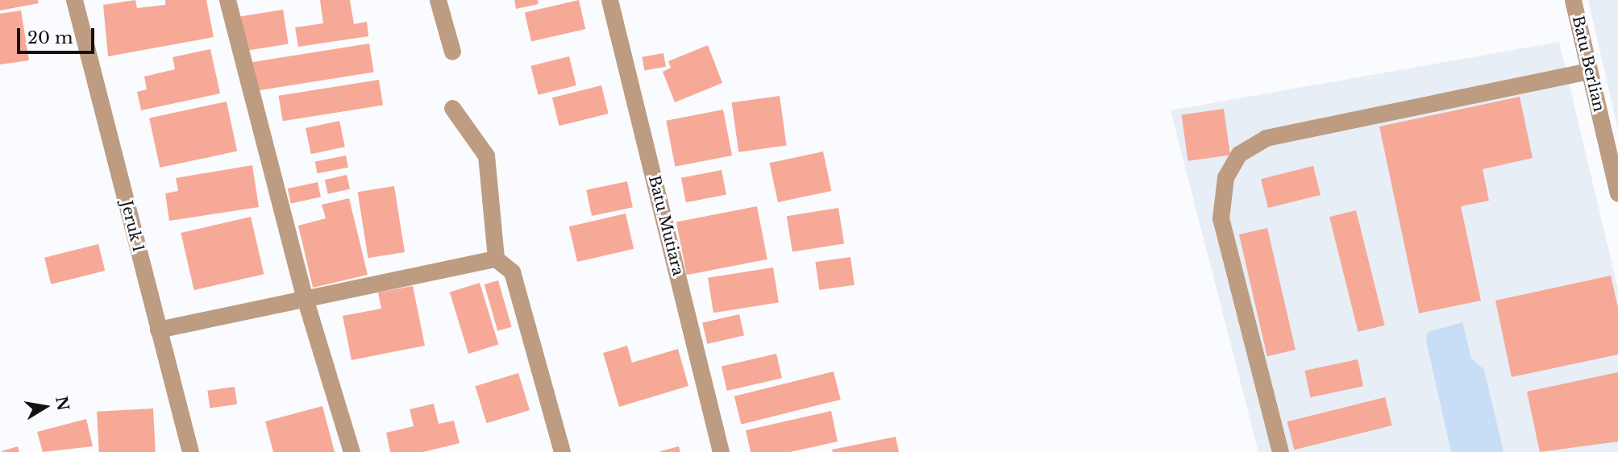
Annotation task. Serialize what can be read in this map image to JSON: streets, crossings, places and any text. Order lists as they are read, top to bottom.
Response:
{
  "streets": {
    "street": ["Batu Berlian", "Batu Mutiara", "Jeruk 1"]
  },
  "scale_bar": "20 m",
  "north": "right"
}
